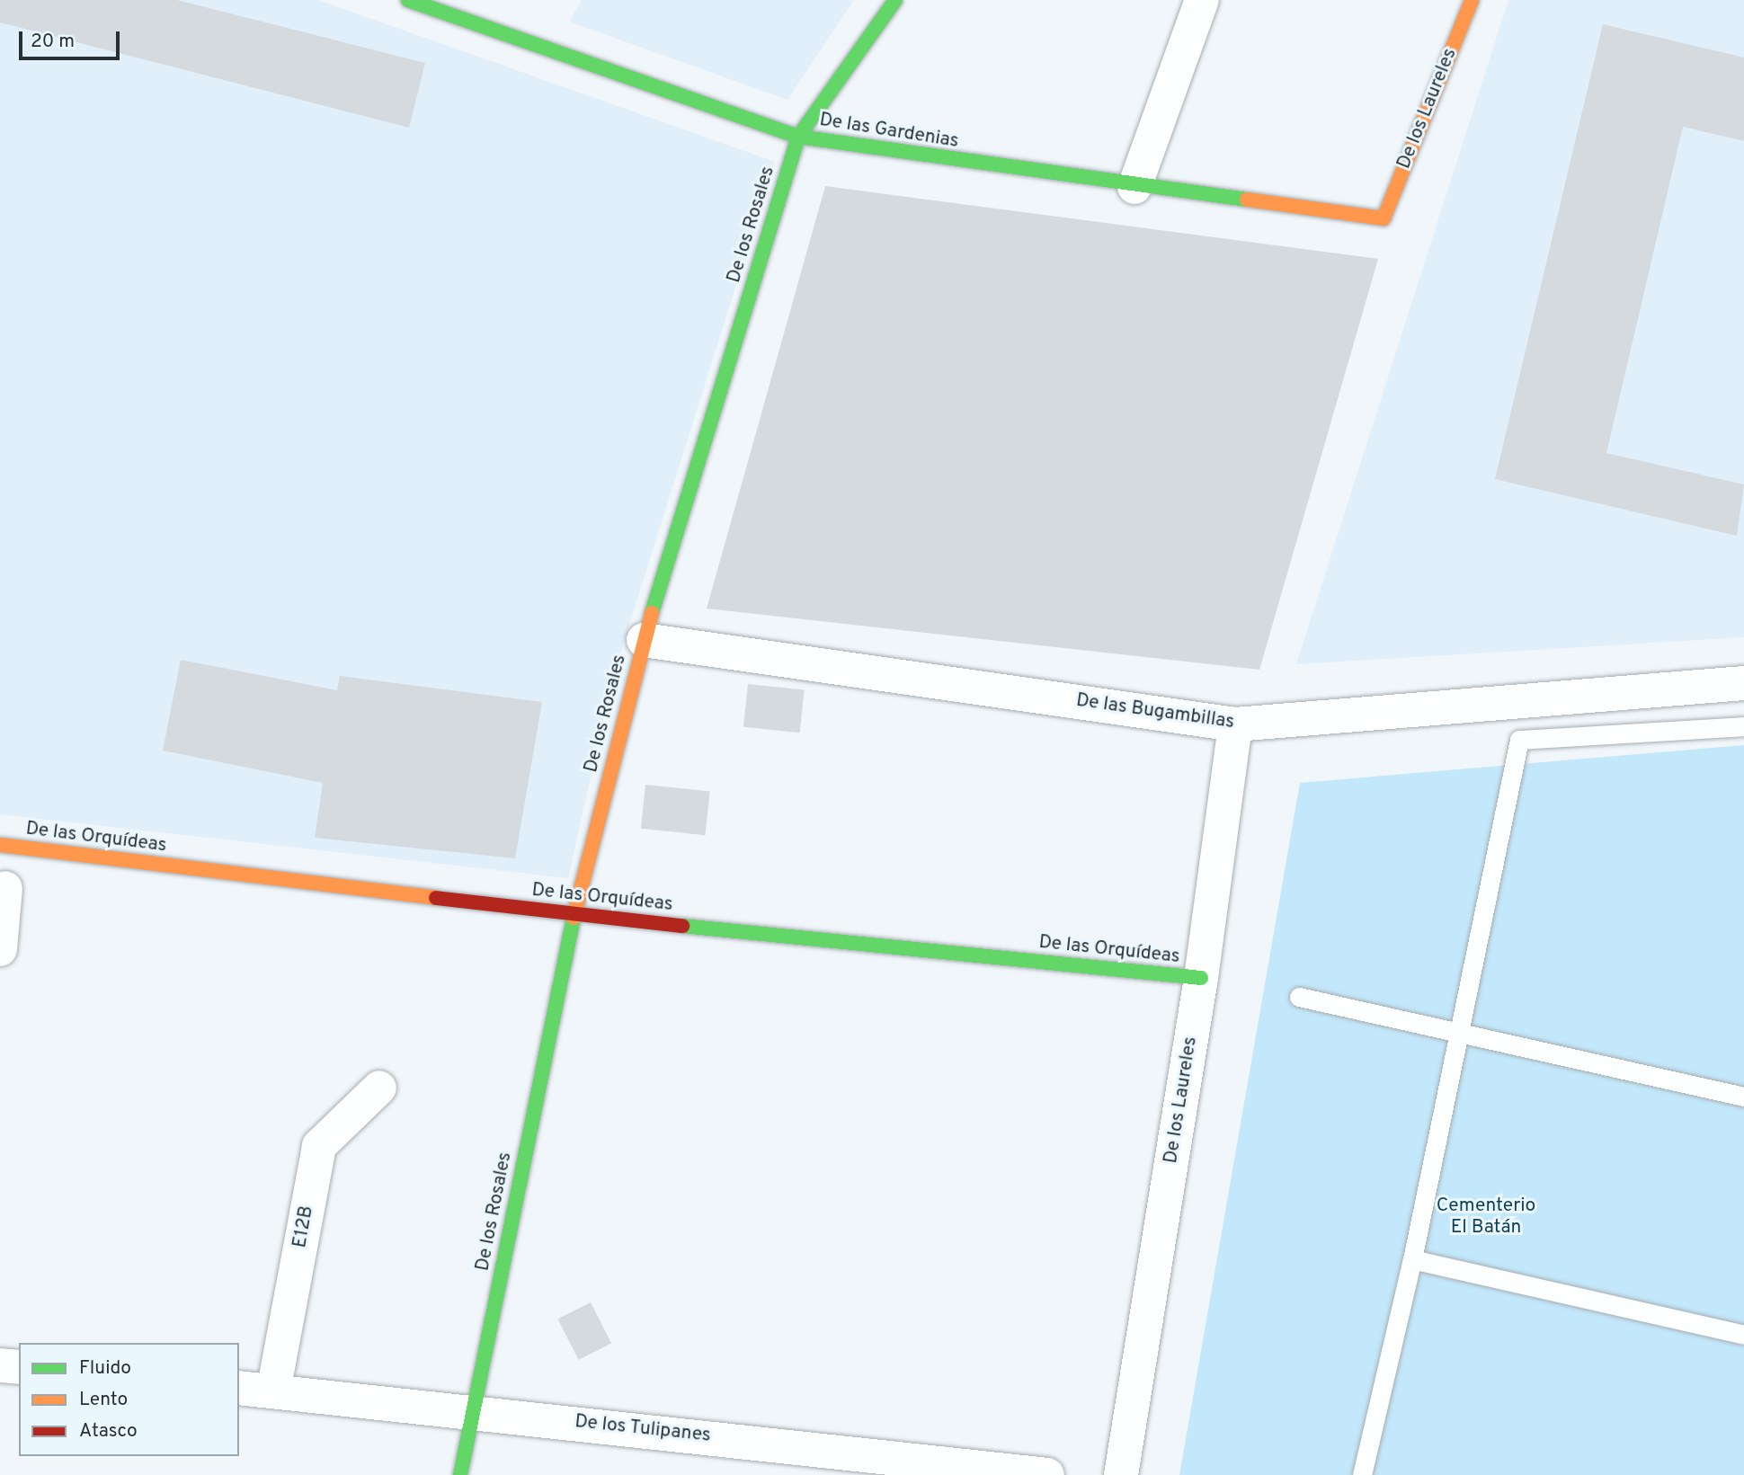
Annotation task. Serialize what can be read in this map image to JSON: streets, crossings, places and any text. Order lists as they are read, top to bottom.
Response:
{
  "streets": {
    "street": [
      "De los Laureles",
      "De las Gardenias",
      "De los Rosales",
      "De las Bugambillas",
      "De las Orquídeas",
      "E12B",
      "De los Tulipanes"
    ]
  },
  "crossings": [
    ["De los Laureles", "De las Gardenias"],
    ["De los Laureles", "De las Bugambillas"],
    ["De los Laureles", "De las Orquídeas"],
    ["De las Gardenias", "De los Rosales"],
    ["De los Rosales", "De las Bugambillas"],
    ["De los Rosales", "De las Orquídeas"],
    ["De los Rosales", "De los Tulipanes"],
    ["E12B", "De los Tulipanes"]
  ],
  "parks": ["Cementerio El Batán"],
  "legend": ["Fluido", "Lento", "Atasco"],
  "scale_bar": "20 m"
}
